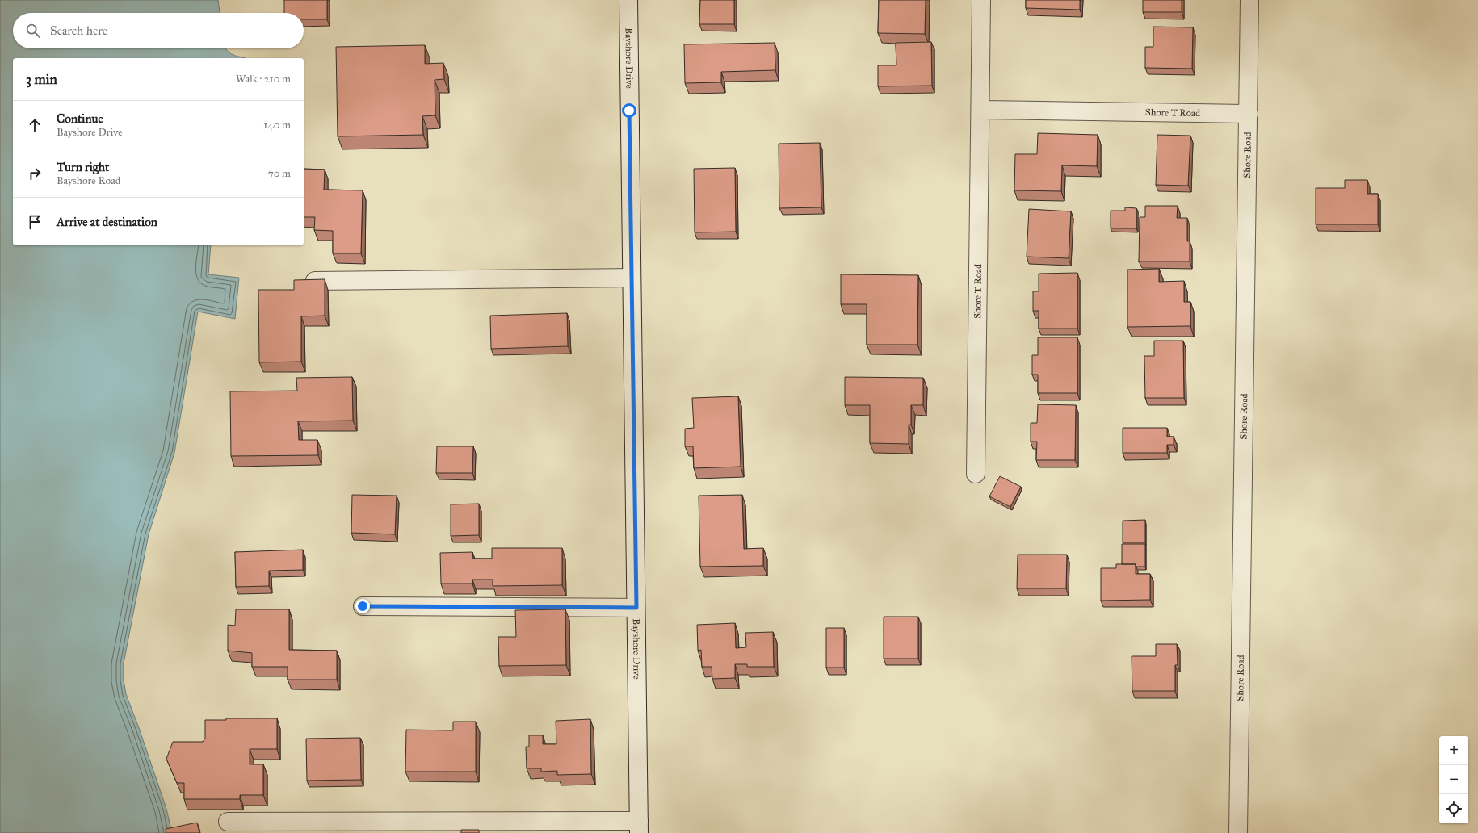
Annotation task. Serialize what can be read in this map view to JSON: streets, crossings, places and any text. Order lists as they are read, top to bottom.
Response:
{
  "streets": {
    "street": ["Bayshore Drive", "Shore T Road", "Shore Road"]
  },
  "crossings": [
    ["Shore T Road", "Shore Road"]
  ],
  "page": {
    "search": "Search here",
    "heading": ["3 min", "Walk · 210 m"],
    "list": [
      ["Continue", "Bayshore Drive", "140 m"],
      ["Turn right", "Bayshore Road", "70 m"],
      "Arrive at destination"
    ],
    "map_buttons": ["+", "−"]
  }
}
